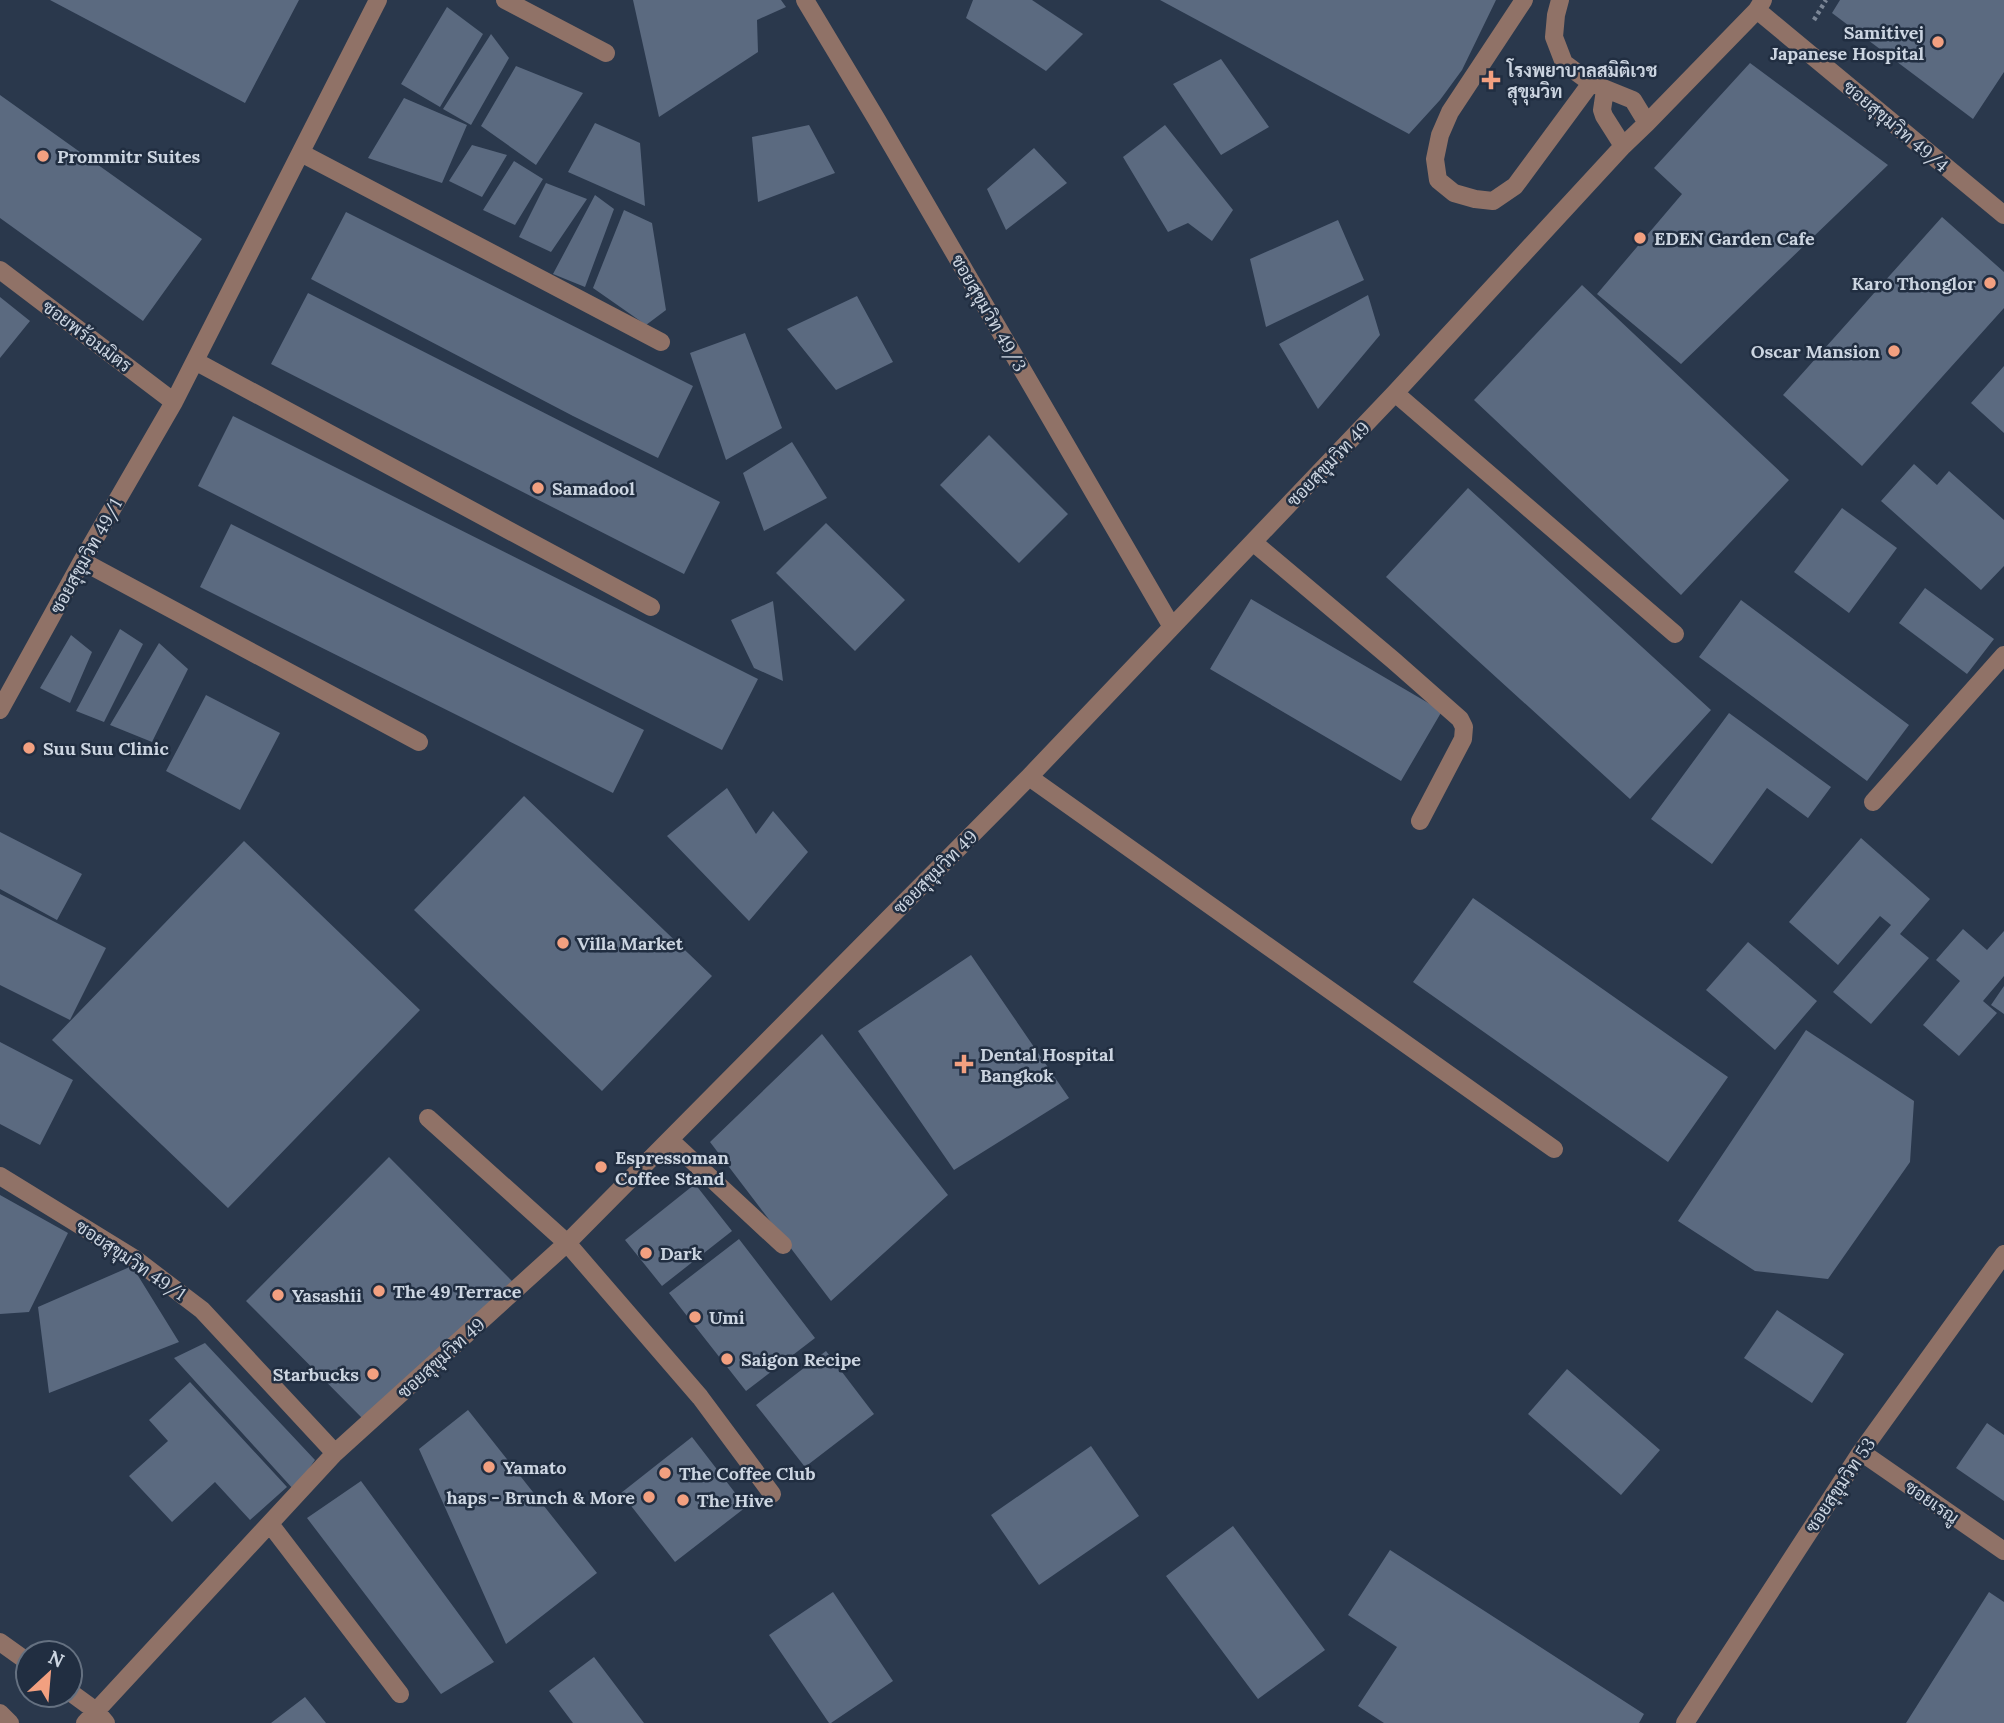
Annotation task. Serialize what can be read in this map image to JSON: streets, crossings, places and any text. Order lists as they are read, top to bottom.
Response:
{
  "streets": {
    "street": [
      "ซอยสุขุมวิท 49/4",
      "ซอยสุขุมวิท 49/3",
      "ซอยพร้อมมิตร",
      "ซอยสุขุมวิท 49",
      "ซอยสุขุมวิท 49/1",
      "ซอยสุขุมวิท 53",
      "ซอยเรณู"
    ]
  },
  "crossings": [
    ["ซอยสุขุมวิท 49/4", "ซอยสุขุมวิท 49"],
    ["ซอยสุขุมวิท 49/3", "ซอยสุขุมวิท 49"],
    ["ซอยพร้อมมิตร", "ซอยสุขุมวิท 49/1"],
    ["ซอยสุขุมวิท 49", "ซอยสุขุมวิท 49/1"],
    ["ซอยสุขุมวิท 53", "ซอยเรณู"]
  ],
  "places": {
    "other": [
      "Samitivej Japanese Hospital",
      "Prommitr Suites",
      "EDEN Garden Cafe",
      "Karo Thonglor",
      "Oscar Mansion",
      "Samadool",
      "Suu Suu Clinic",
      "Villa Market",
      "Espressoman Coffee Stand",
      "Dark",
      "The 49 Terrace",
      "Yasashii",
      "Umi",
      "Saigon Recipe",
      "Starbucks",
      "Yamato",
      "The Coffee Club",
      "haps - Brunch & More",
      "The Hive"
    ],
    "health": ["โรงพยาบาลสมิติเวช สุขุมวิท", "Dental Hospital Bangkok"]
  },
  "north": "top right"
}
